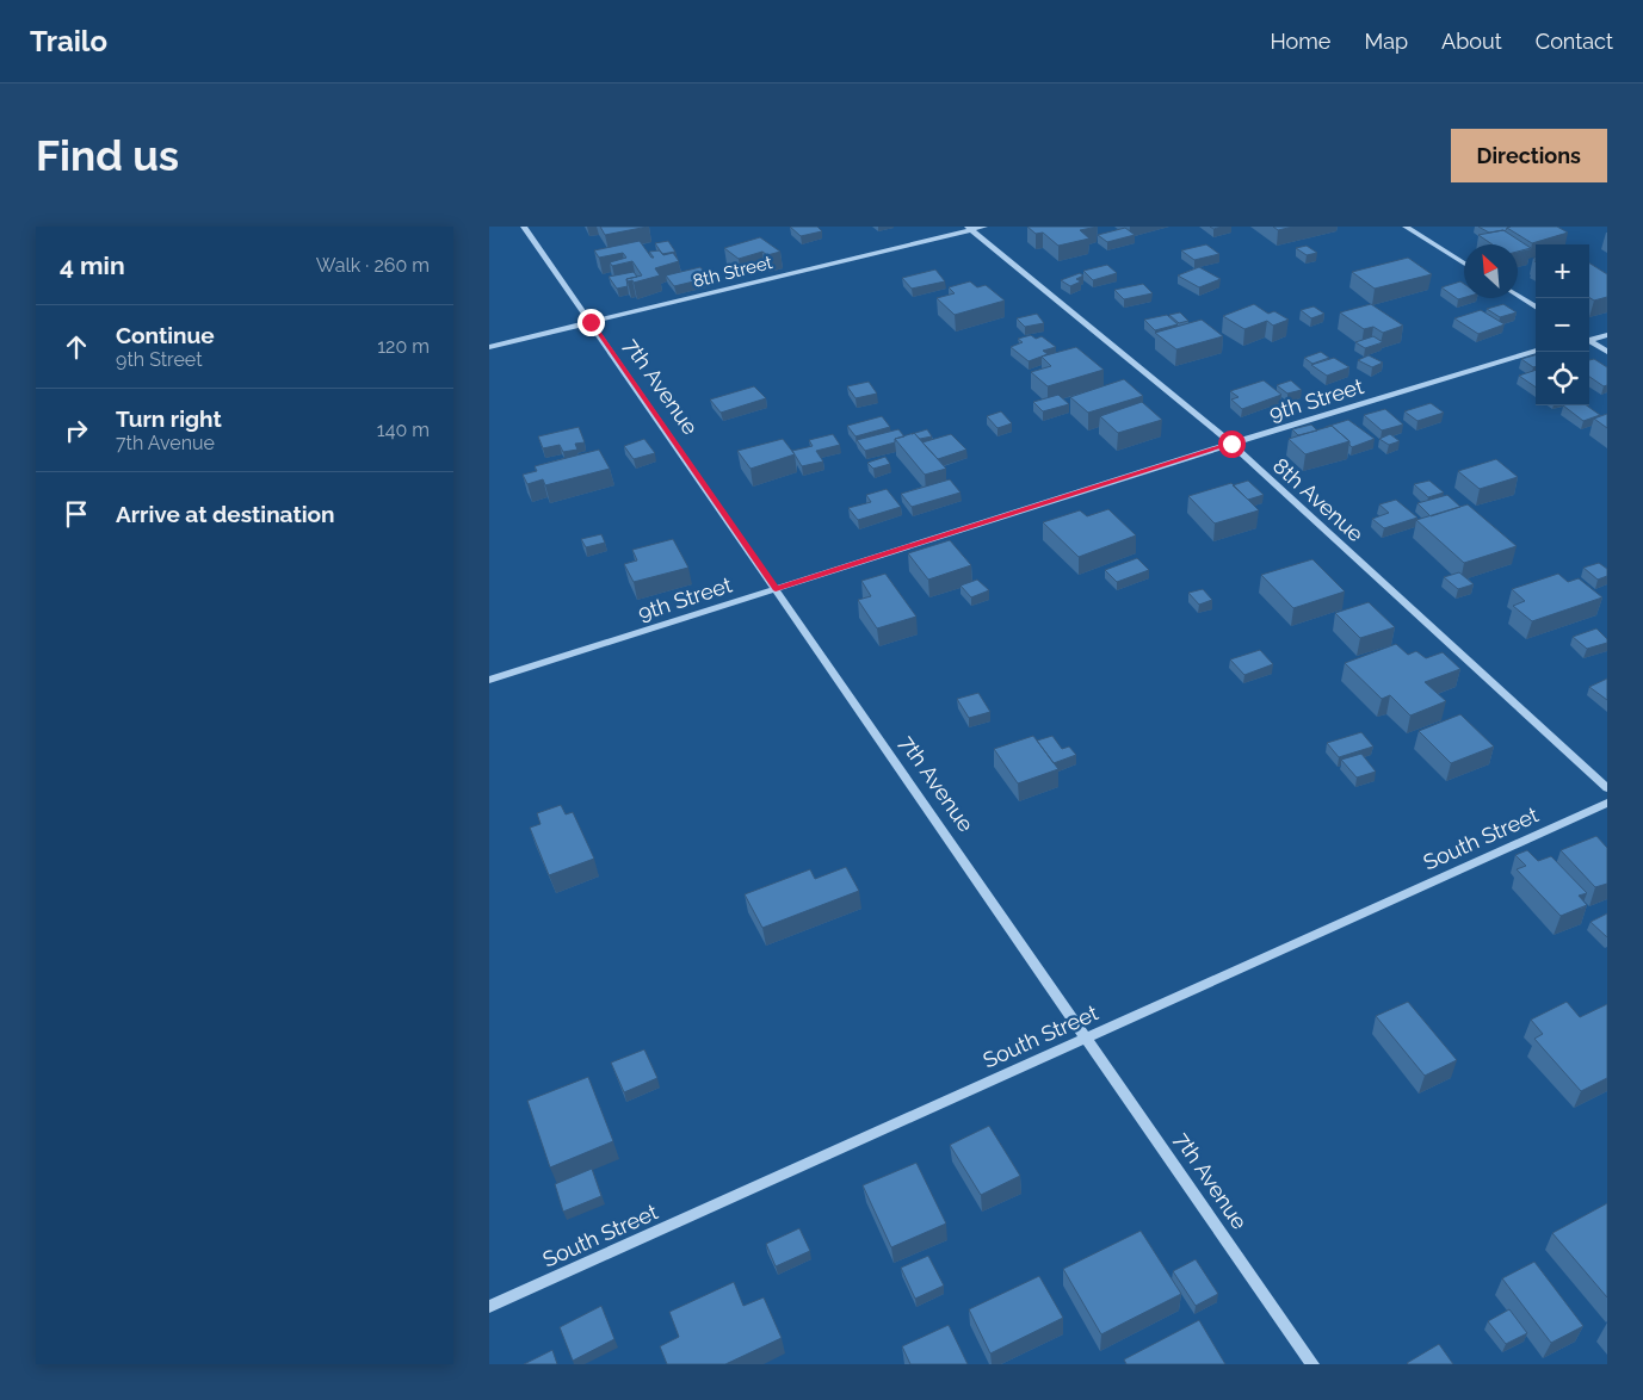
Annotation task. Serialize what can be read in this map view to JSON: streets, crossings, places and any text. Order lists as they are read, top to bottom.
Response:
{
  "streets": {
    "street": [
      "8th Street",
      "7th Avenue",
      "9th Street",
      "8th Avenue",
      "South Street"
    ]
  },
  "crossings": [
    ["8th Street", "7th Avenue"],
    ["8th Street", "8th Avenue"],
    ["7th Avenue", "9th Street"],
    ["7th Avenue", "South Street"],
    ["9th Street", "8th Avenue"]
  ],
  "north": "top left",
  "page": {
    "header": "Trailo",
    "nav": [
      "Home",
      "Map",
      "About",
      "Contact"
    ],
    "buttons": "Directions",
    "title": "Find us",
    "heading": ["4 min", "Walk · 260 m"],
    "map_buttons": ["+", "−"],
    "list": [
      ["Continue", "9th Street", "120 m"],
      ["Turn right", "7th Avenue", "140 m"],
      "Arrive at destination"
    ]
  }
}
